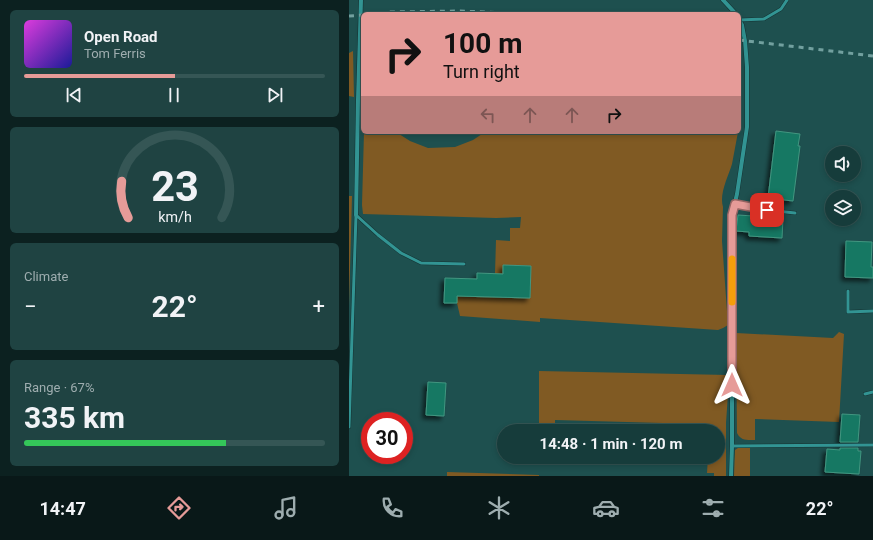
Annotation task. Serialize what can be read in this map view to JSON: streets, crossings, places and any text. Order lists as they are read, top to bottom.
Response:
{
  "page": {
    "turn": ["100 m", "Turn right"],
    "song": ["Open Road", "Tom Ferris"],
    "tile": [
      "Climate",
      ["Range · 67%", "335 km"]
    ],
    "heat": ["−", "22°", "+"],
    "limit": "30",
    "trip": "14:48 · 1 min · 120 m",
    "tabs": ["14:47", "22°"],
    "gauge": ["23", "km/h"]
  }
}
